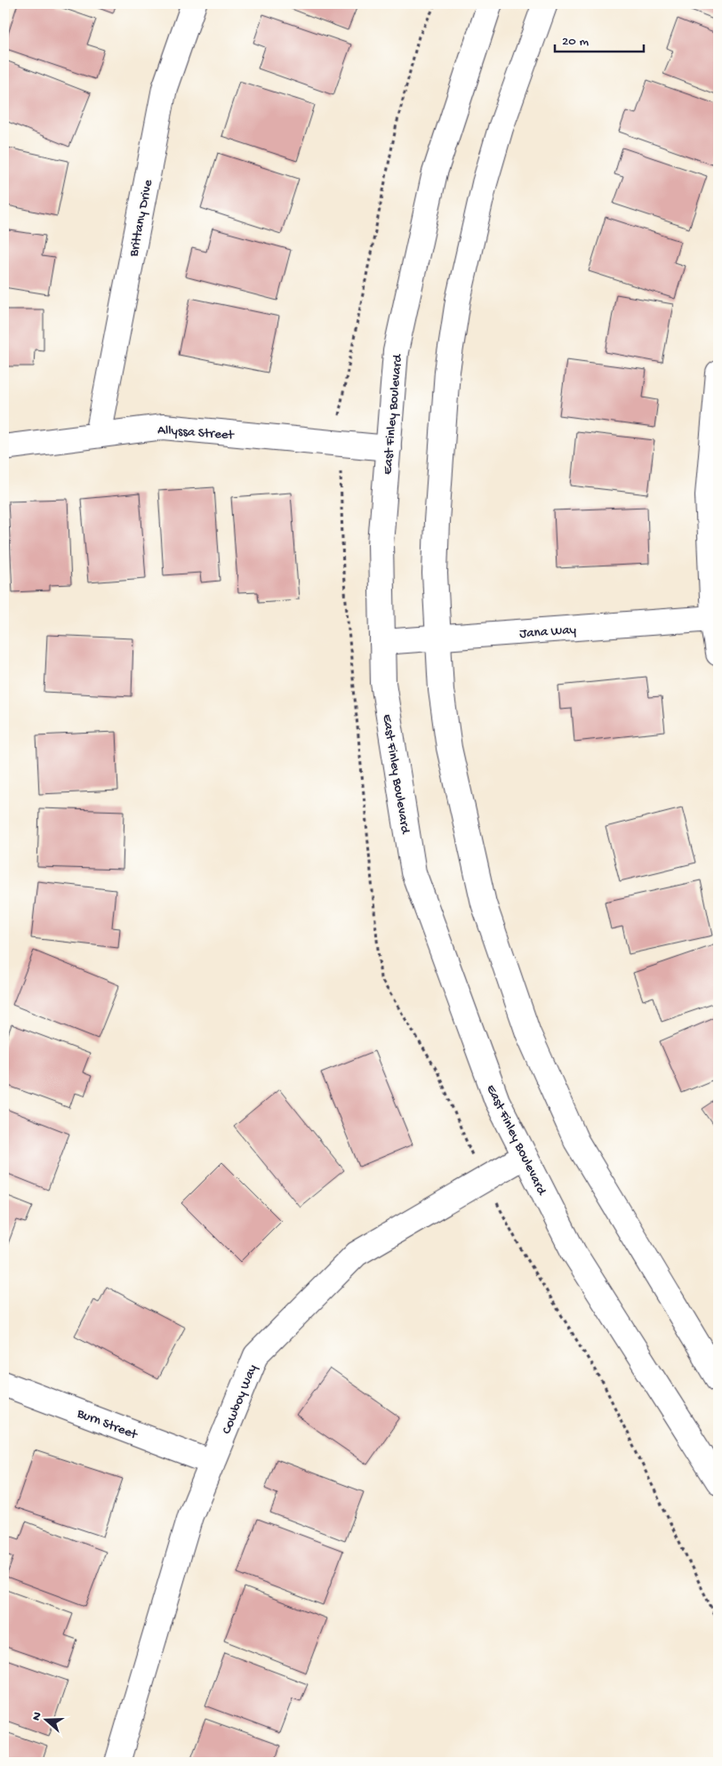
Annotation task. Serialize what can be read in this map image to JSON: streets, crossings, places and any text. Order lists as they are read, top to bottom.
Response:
{
  "streets": {
    "street": [
      "Brittany Drive",
      "East Finley Boulevard",
      "Allyssa Street",
      "Jana Way",
      "Cowboy Way",
      "Burn Street"
    ]
  },
  "crossings": [
    ["Brittany Drive", "Allyssa Street"],
    ["East Finley Boulevard", "Allyssa Street"],
    ["East Finley Boulevard", "Jana Way"],
    ["East Finley Boulevard", "Cowboy Way"],
    ["Cowboy Way", "Burn Street"]
  ],
  "scale_bar": "20 m",
  "north": "left"
}
